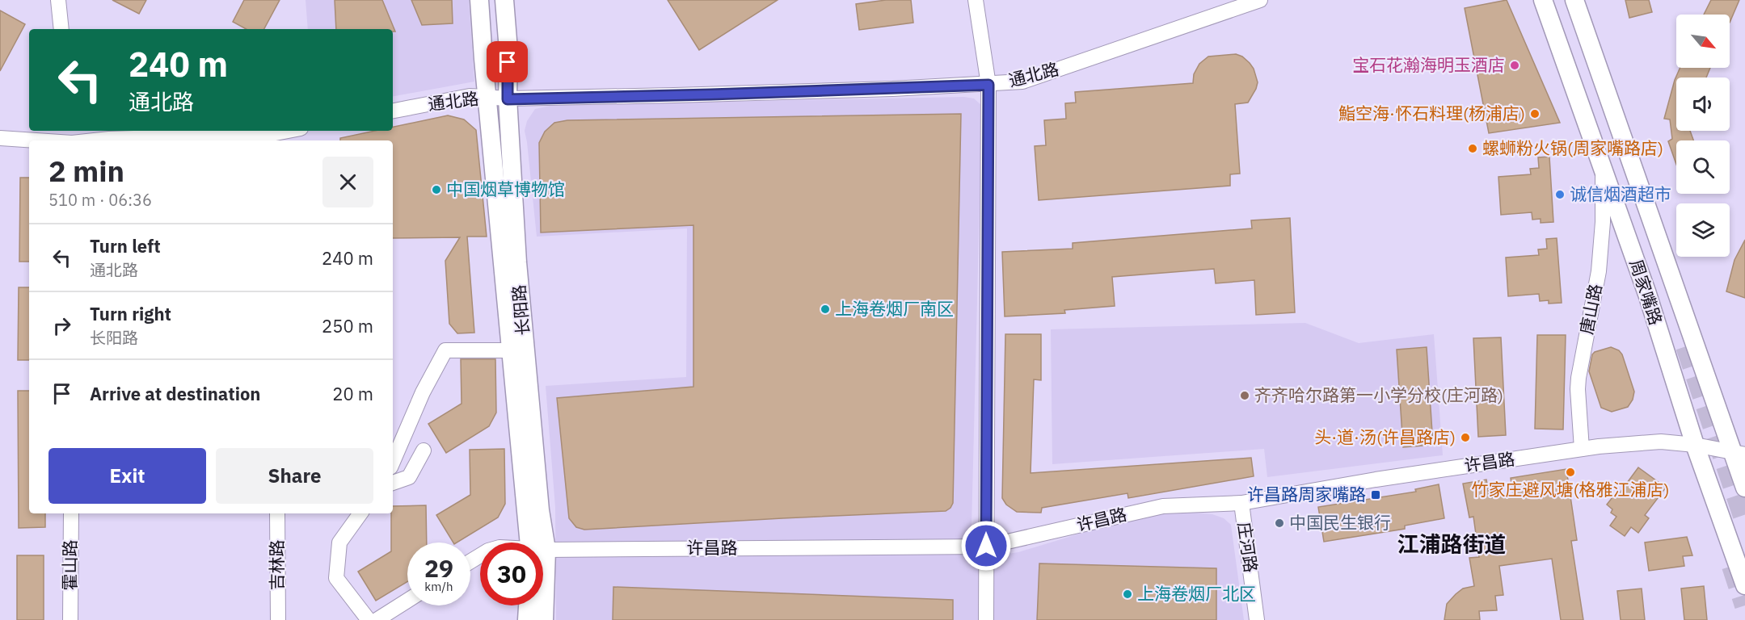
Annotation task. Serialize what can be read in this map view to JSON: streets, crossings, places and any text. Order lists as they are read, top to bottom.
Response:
{
  "streets": {
    "main road": ["周家嘴路", "长阳路"],
    "street": [
      "通北路",
      "唐山路",
      "许昌路",
      "庄河路",
      "霍山路",
      "吉林路"
    ]
  },
  "crossings": [
    ["通北路", "长阳路"],
    ["周家嘴路", "唐山路"],
    ["周家嘴路", "许昌路"],
    ["唐山路", "许昌路"],
    ["许昌路", "庄河路"]
  ],
  "districts": ["江浦路街道"],
  "places": {
    "other": [
      "宝石花瀚海明玉酒店",
      "鮨空海·怀石料理(杨浦店)",
      "螺蛳粉火锅(周家嘴路店)",
      "中国烟草博物馆",
      "诚信烟酒超市",
      "上海卷烟厂南区",
      "齐齐哈尔路第一小学分校(庄河路)",
      "头·道·汤(许昌路店)",
      "竹家庄避风塘(格雅江浦店)",
      "中国民生银行",
      "上海卷烟厂北区"
    ],
    "transit": ["许昌路周家嘴路"]
  },
  "north": "bottom right",
  "page": {
    "turn": ["240 m", "通北路"],
    "heading": ["2 min", "510 m · 06:36"],
    "list": [
      {
        "name": "Turn left",
        "note": "通北路",
        "value": "240 m"
      },
      {
        "name": "Turn right",
        "note": "长阳路",
        "value": "250 m"
      },
      {
        "name": "Arrive at destination",
        "value": "20 m"
      }
    ],
    "buttons": ["Exit", "Share"],
    "speed": "29 km/h",
    "limit": "30"
  }
}
